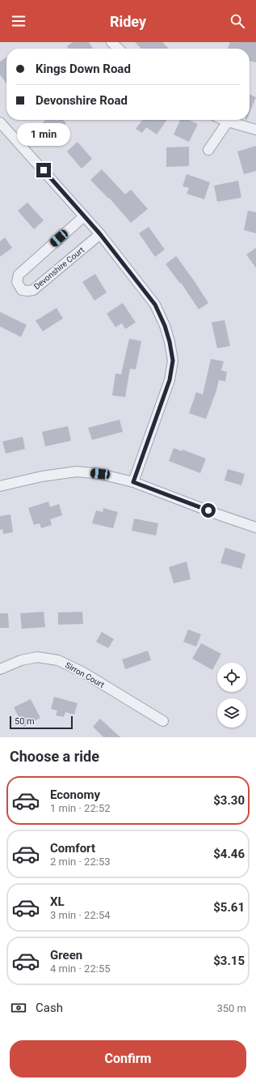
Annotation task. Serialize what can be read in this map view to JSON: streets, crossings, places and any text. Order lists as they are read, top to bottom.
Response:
{
  "streets": {
    "street": ["Devonshire Court", "Sirron Court"]
  },
  "scale_bar": "50 m",
  "page": {
    "header": "Ridey",
    "banner": ["Kings Down Road", "Devonshire Road"],
    "bubble": "1 min",
    "scale": "50 m",
    "heading": "Choose a ride",
    "list": [
      {
        "name": "Economy",
        "note": "1 min · 22:52",
        "value": "$3.30"
      },
      {
        "name": "Comfort",
        "note": "2 min · 22:53",
        "value": "$4.46"
      },
      {
        "name": "XL",
        "note": "3 min · 22:54",
        "value": "$5.61"
      },
      {
        "name": "Green",
        "note": "4 min · 22:55",
        "value": "$3.15"
      }
    ],
    "pay": ["Cash", "350 m"],
    "buttons": "Confirm"
  }
}
